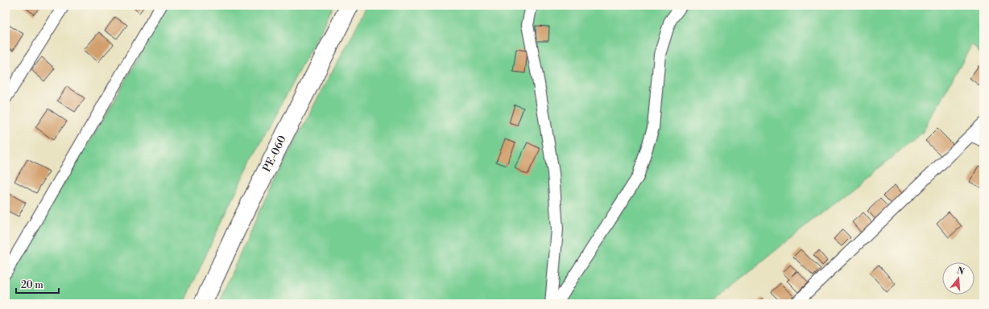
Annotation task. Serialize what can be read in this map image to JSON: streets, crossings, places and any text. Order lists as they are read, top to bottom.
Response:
{
  "streets": {
    "main road": ["PE-060"]
  },
  "scale_bar": "20 m",
  "north": "top"
}
